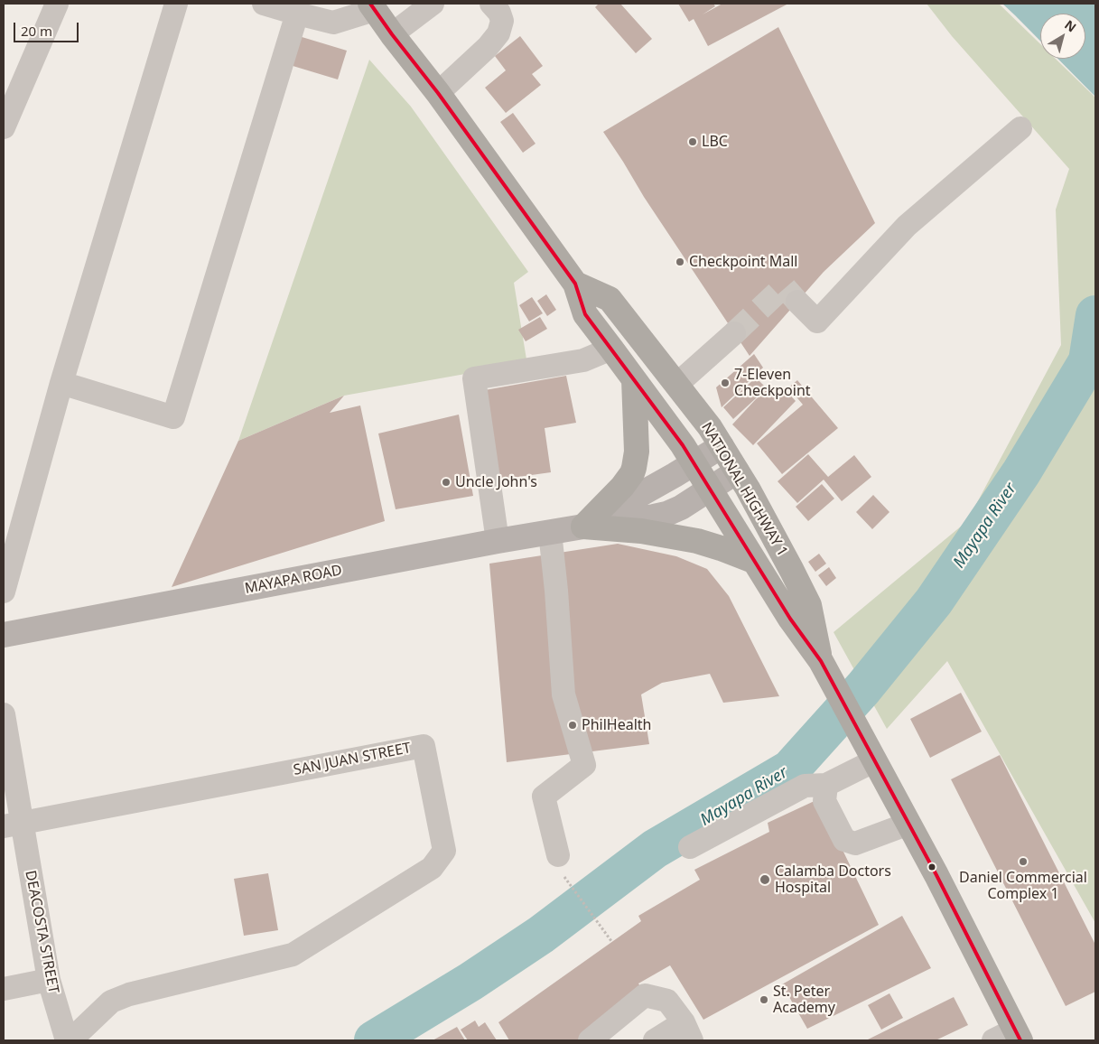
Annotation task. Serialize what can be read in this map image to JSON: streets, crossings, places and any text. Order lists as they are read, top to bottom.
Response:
{
  "streets": {
    "highway": ["NATIONAL HIGHWAY 1"],
    "main road": ["MAYAPA ROAD"],
    "street": ["SAN JUAN STREET", "DEACOSTA STREET"]
  },
  "crossings": [
    ["NATIONAL HIGHWAY 1", "MAYAPA ROAD"],
    ["SAN JUAN STREET", "DEACOSTA STREET"]
  ],
  "water": ["Mayapa River"],
  "places": [
    "LBC",
    "Checkpoint Mall",
    "7-Eleven Checkpoint",
    "Uncle John's",
    "PhilHealth",
    "Daniel Commercial Complex 1",
    "Calamba Doctors Hospital",
    "St. Peter Academy"
  ],
  "scale_bar": "20 m",
  "north": "top right"
}
